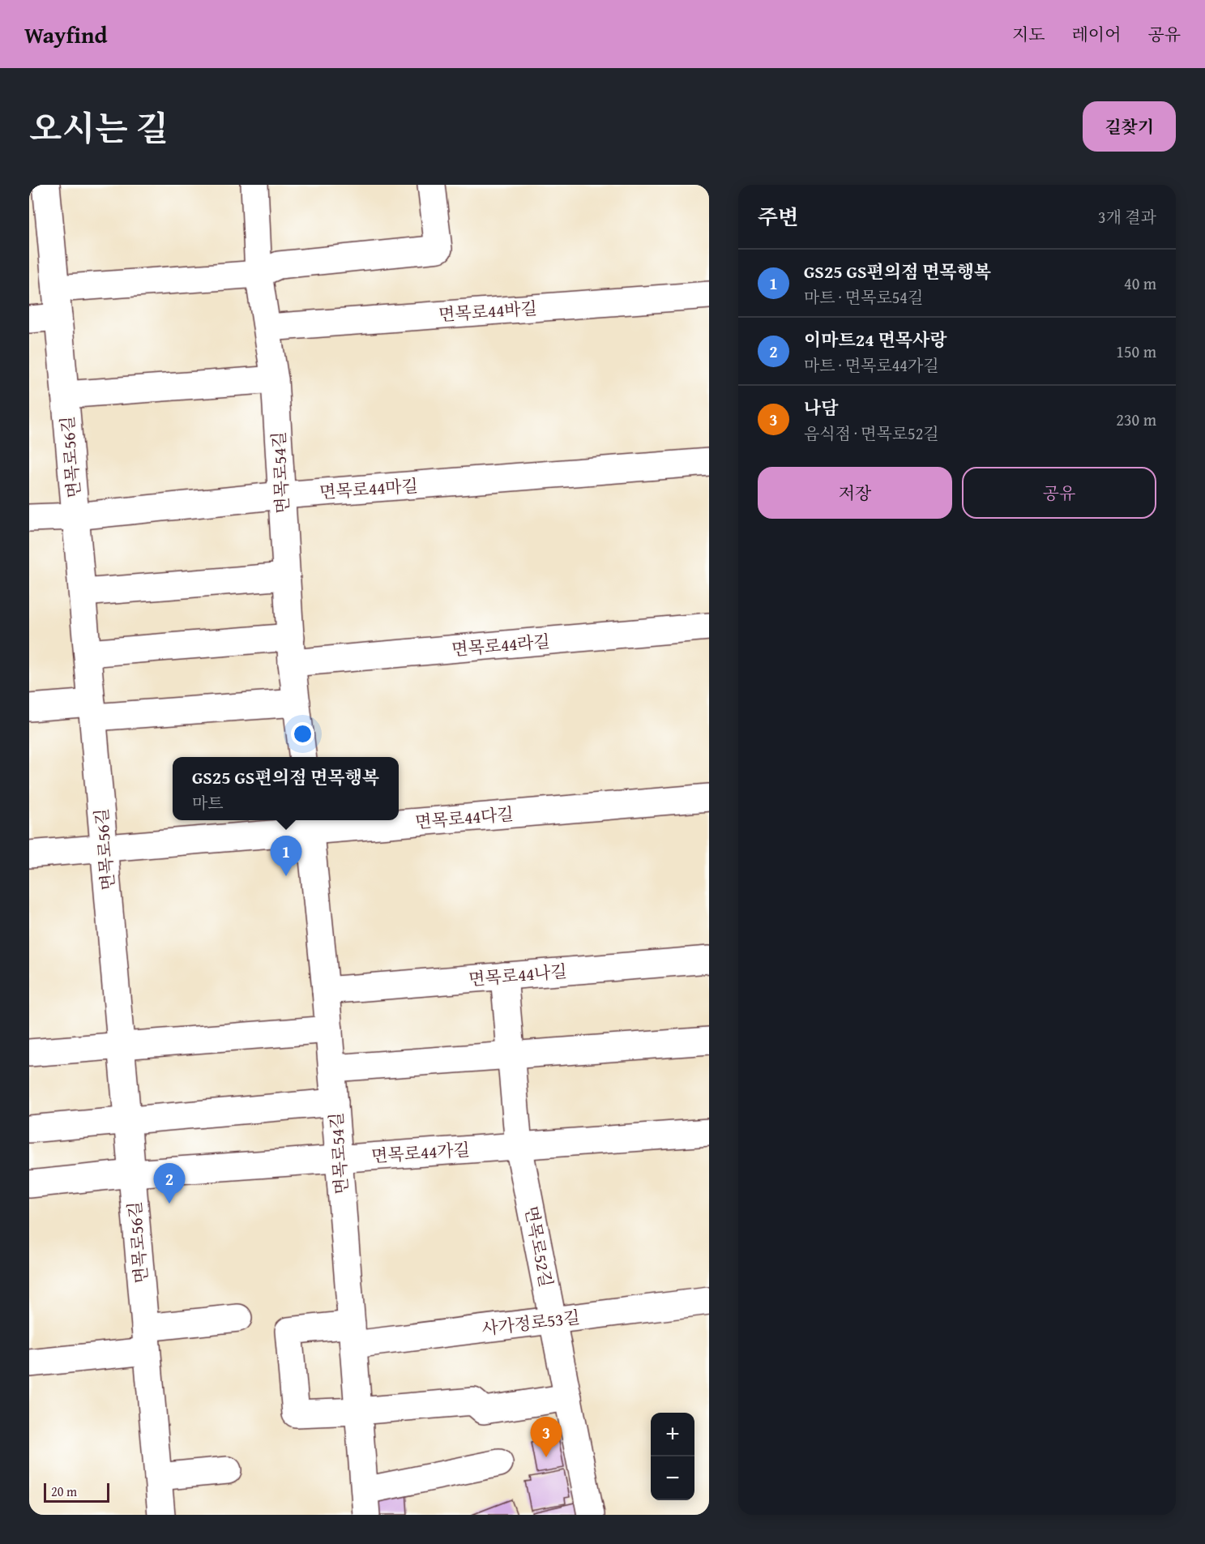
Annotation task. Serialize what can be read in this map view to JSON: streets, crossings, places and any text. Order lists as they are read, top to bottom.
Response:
{
  "streets": {
    "street": [
      "면목로44바길",
      "면목로56길",
      "면목로54길",
      "면목로44마길",
      "면목로44라길",
      "면목로44다길",
      "면목로44나길",
      "면목로44가길",
      "면목로52길",
      "사가정로53길"
    ]
  },
  "crossings": [
    ["면목로44바길", "면목로54길"],
    ["면목로56길", "면목로44마길"],
    ["면목로56길", "면목로44다길"],
    ["면목로56길", "면목로44가길"],
    ["면목로54길", "면목로44마길"],
    ["면목로54길", "면목로44라길"],
    ["면목로54길", "면목로44다길"],
    ["면목로54길", "면목로44나길"],
    ["면목로54길", "면목로44가길"],
    ["면목로54길", "사가정로53길"],
    ["면목로44나길", "면목로52길"],
    ["면목로44가길", "면목로52길"],
    ["면목로52길", "사가정로53길"]
  ],
  "scale_bar": "20 m",
  "page": {
    "header": "Wayfind",
    "nav": ["지도", "레이어", "공유"],
    "title": "오시는 길",
    "buttons": [
      "길찾기",
      ["저장", "공유"]
    ],
    "heading": ["주변", "3개 결과"],
    "list": [
      {
        "mark": "1",
        "name": "GS25 GS편의점 면목행복",
        "note": "마트 · 면목로54길",
        "value": "40 m"
      },
      {
        "mark": "2",
        "name": "이마트24 면목사랑",
        "note": "마트 · 면목로44가길",
        "value": "150 m"
      },
      {
        "mark": "3",
        "name": "나담",
        "note": "음식점 · 면목로52길",
        "value": "230 m"
      }
    ],
    "popup": ["GS25 GS편의점 면목행복", "마트"],
    "pins": ["1", "2", "3"],
    "map_buttons": ["+", "−"],
    "scale": "20 m"
  }
}
